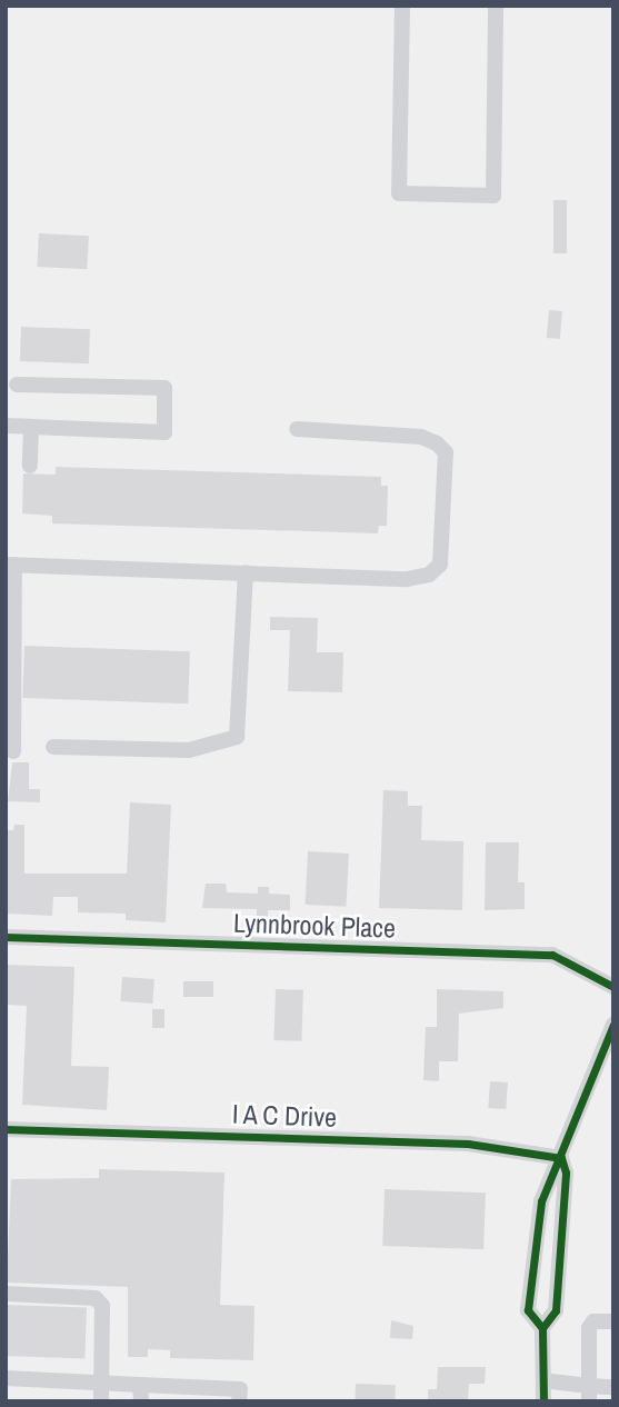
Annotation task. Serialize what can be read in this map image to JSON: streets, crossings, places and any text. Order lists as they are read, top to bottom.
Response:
{
  "streets": {
    "street": ["Lynnbrook Place", "I A C Drive"]
  }
}
